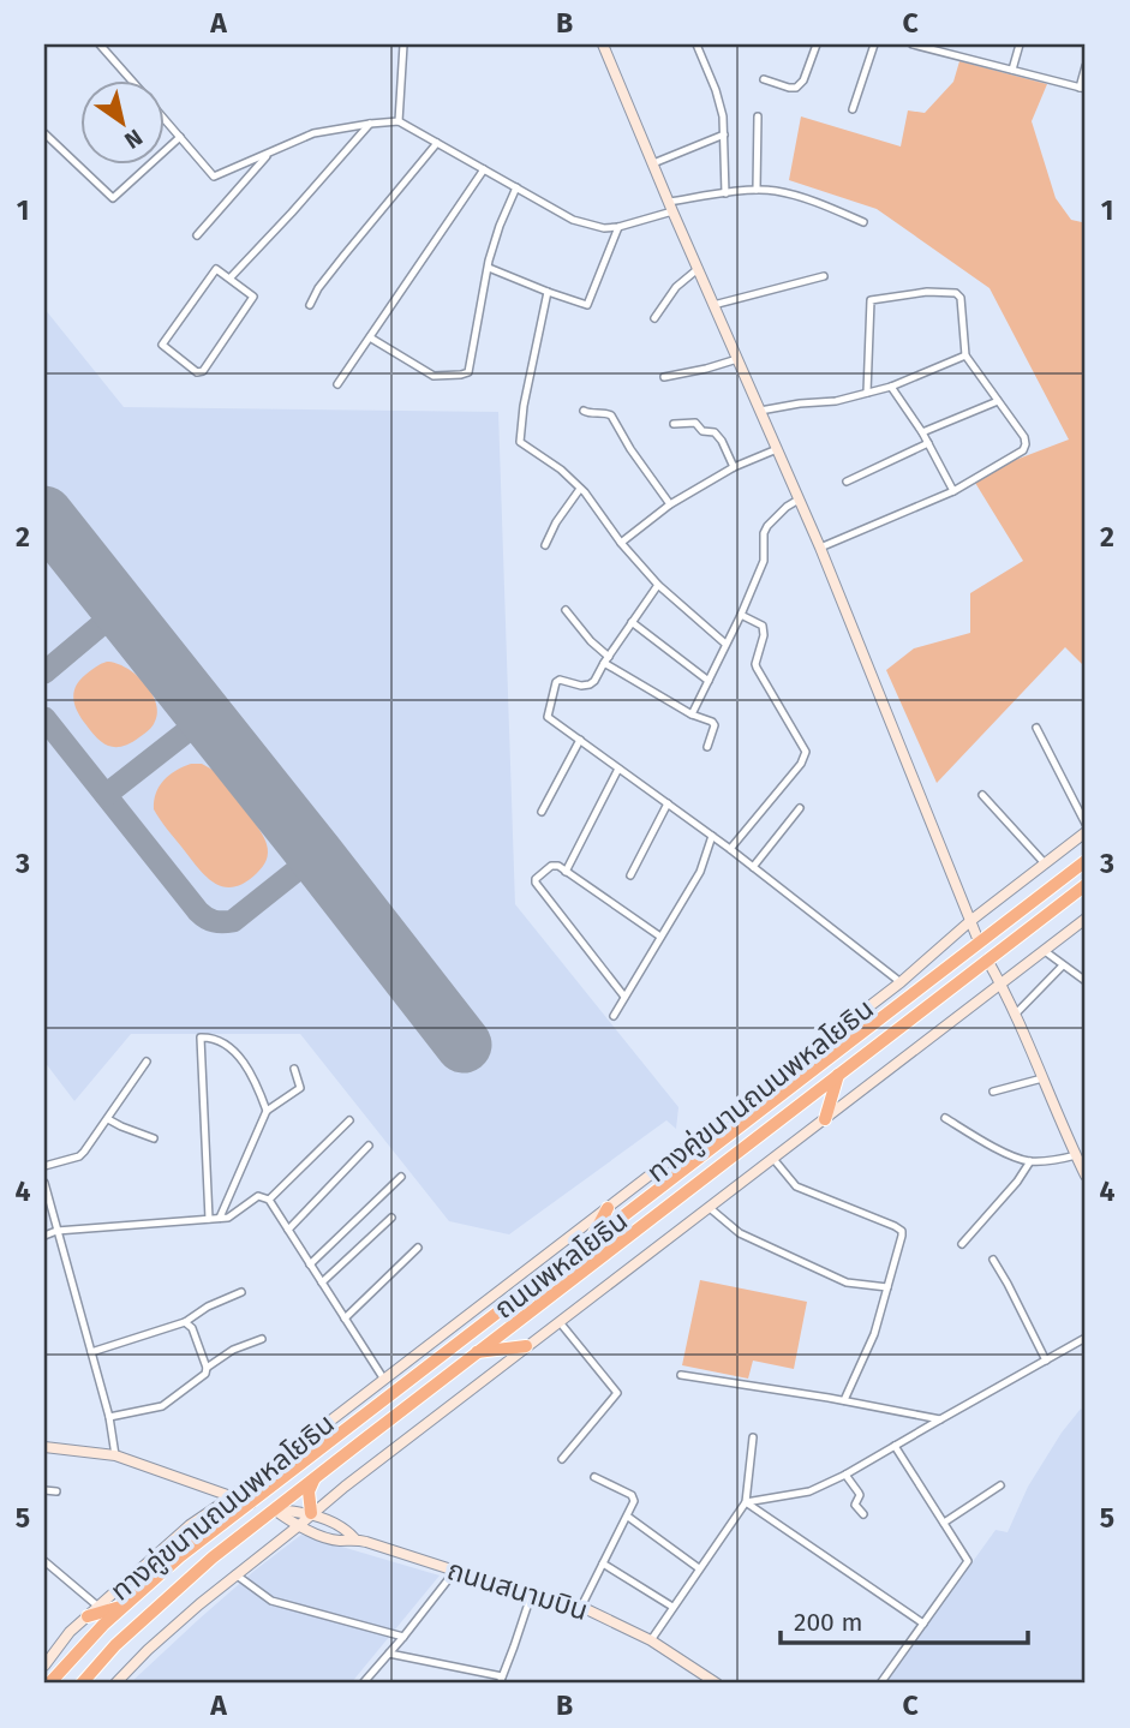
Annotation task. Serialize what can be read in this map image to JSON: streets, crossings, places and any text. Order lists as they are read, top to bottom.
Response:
{
  "streets": {
    "highway": ["ถนนพหลโยธิน"],
    "main road": ["ทางคู่ขนานถนนพหลโยธิน", "ถนนสนามบิน"]
  },
  "crossings": [
    ["ถนนพหลโยธิน", "ถนนสนามบิน"]
  ],
  "scale_bar": "200 m",
  "north": "bottom right",
  "grid": {
    "columns": ["A", "B", "C"],
    "rows": [
      "1",
      "2",
      "3",
      "4",
      "5"
    ]
  }
}
